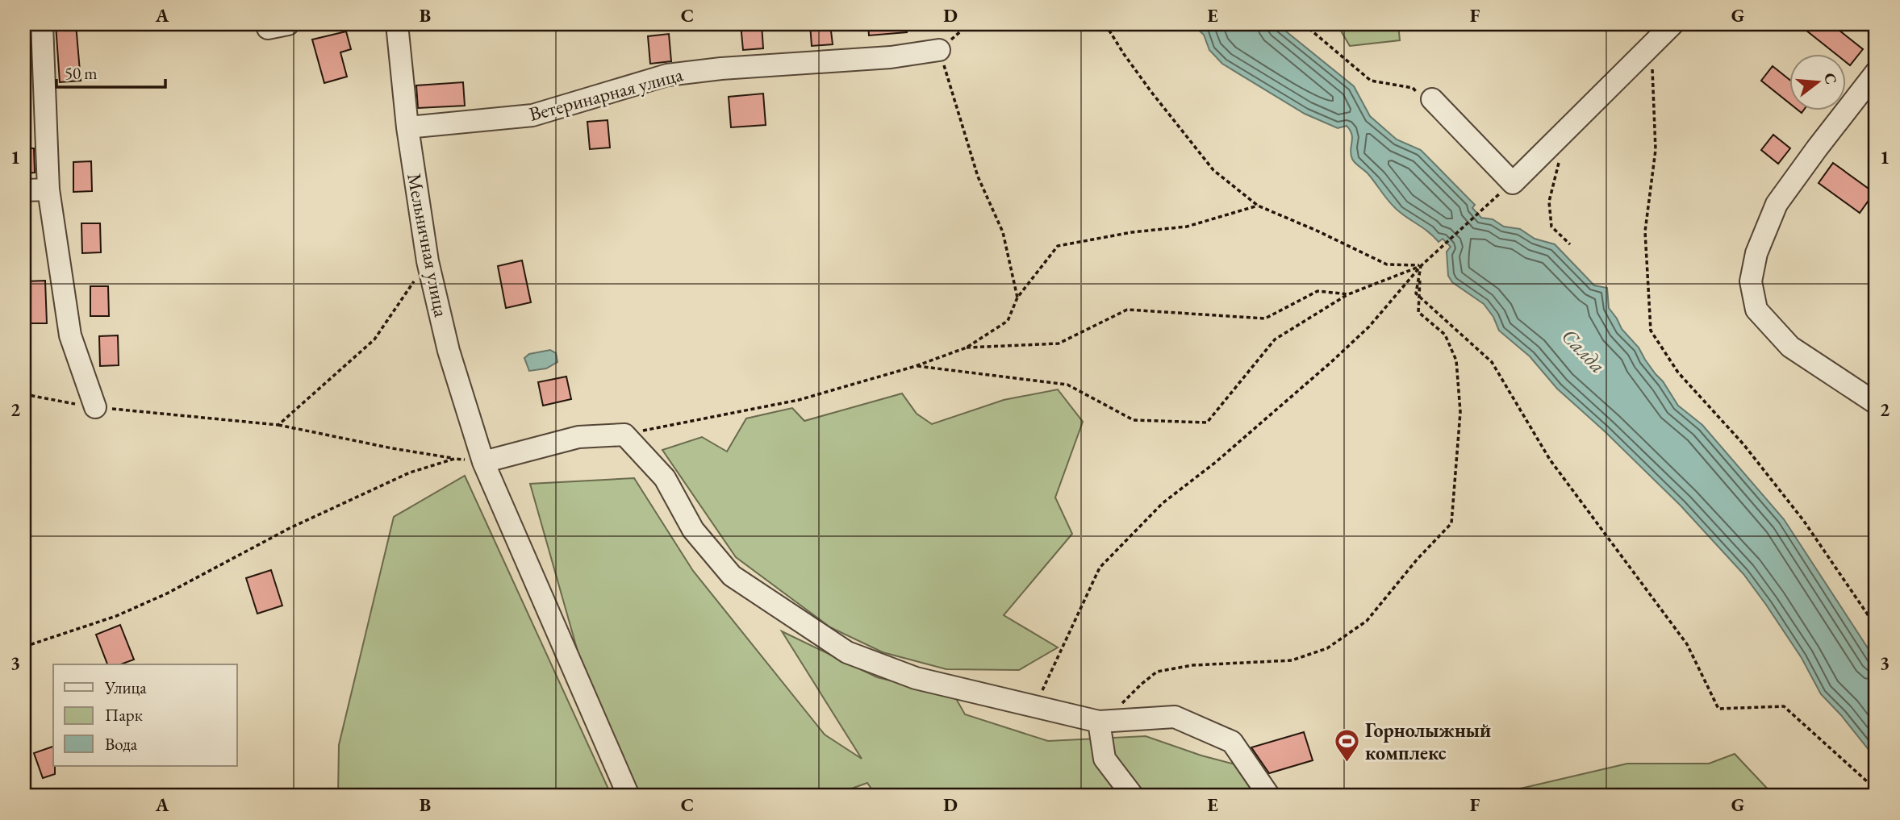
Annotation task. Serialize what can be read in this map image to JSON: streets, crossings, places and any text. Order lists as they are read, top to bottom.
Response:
{
  "streets": {
    "street": ["Ветеринарная улица", "Мельничная улица"]
  },
  "crossings": [
    ["Ветеринарная улица", "Мельничная улица"]
  ],
  "water": ["Салда"],
  "places": {
    "sports": ["Горнолыжный комплекс"]
  },
  "legend": ["Улица", "Парк", "Вода"],
  "scale_bar": "50 m",
  "north": "right",
  "grid": {
    "columns": [
      "A",
      "B",
      "C",
      "D",
      "E",
      "F",
      "G"
    ],
    "rows": ["1", "2", "3"]
  }
}
